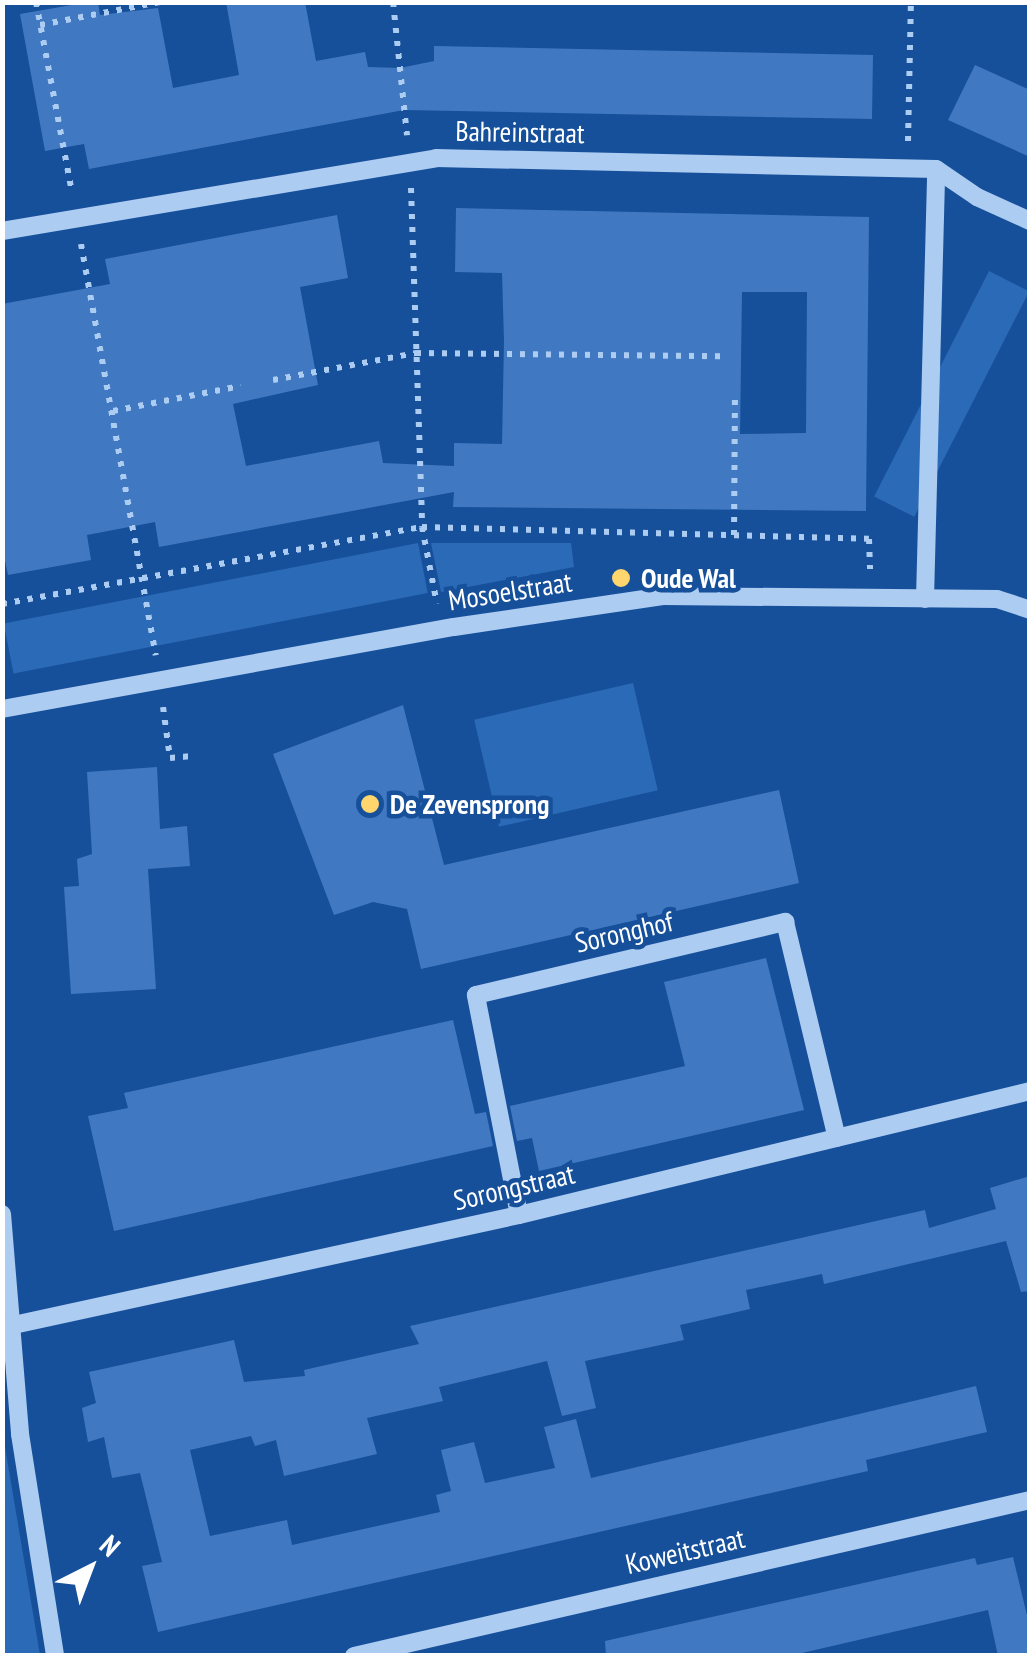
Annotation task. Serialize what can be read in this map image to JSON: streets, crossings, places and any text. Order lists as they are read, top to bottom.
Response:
{
  "streets": {
    "street": [
      "Bahreinstraat",
      "Mosoelstraat",
      "Soronghof",
      "Sorongstraat",
      "Koweitstraat"
    ]
  },
  "crossings": [
    ["Soronghof", "Sorongstraat"]
  ],
  "places": ["Oude Wal", "De Zevensprong"],
  "north": "top right"
}
